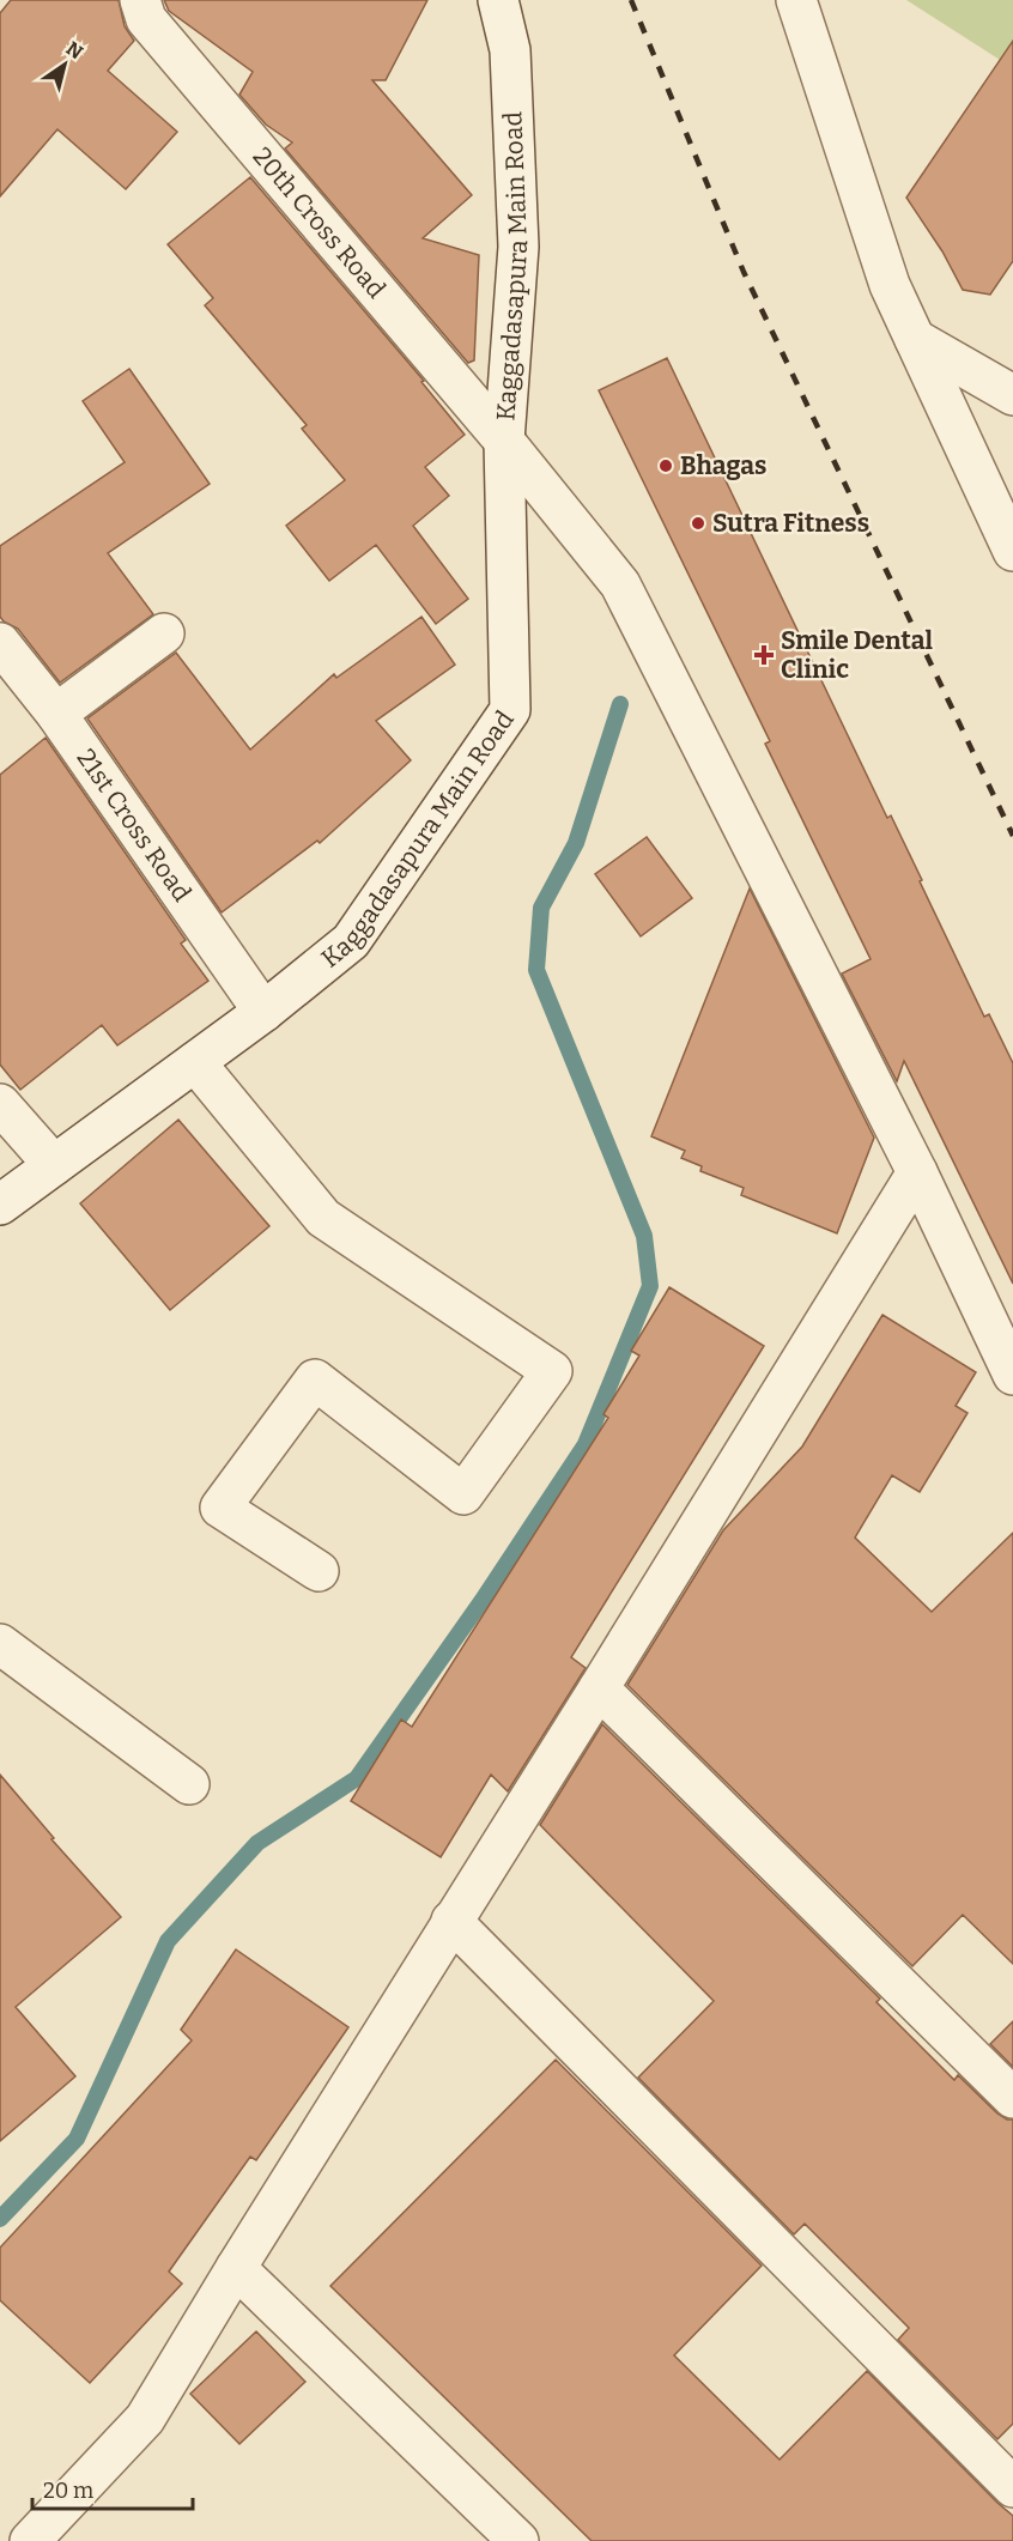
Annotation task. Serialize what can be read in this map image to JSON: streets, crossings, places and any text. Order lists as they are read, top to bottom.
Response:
{
  "streets": {
    "street": ["20th Cross Road", "Kaggadasapura Main Road", "21st Cross Road"]
  },
  "crossings": [
    ["20th Cross Road", "Kaggadasapura Main Road"],
    ["Kaggadasapura Main Road", "21st Cross Road"]
  ],
  "places": {
    "other": ["Bhagas", "Sutra Fitness"],
    "health": ["Smile Dental Clinic"]
  },
  "scale_bar": "20 m",
  "north": "top right"
}
